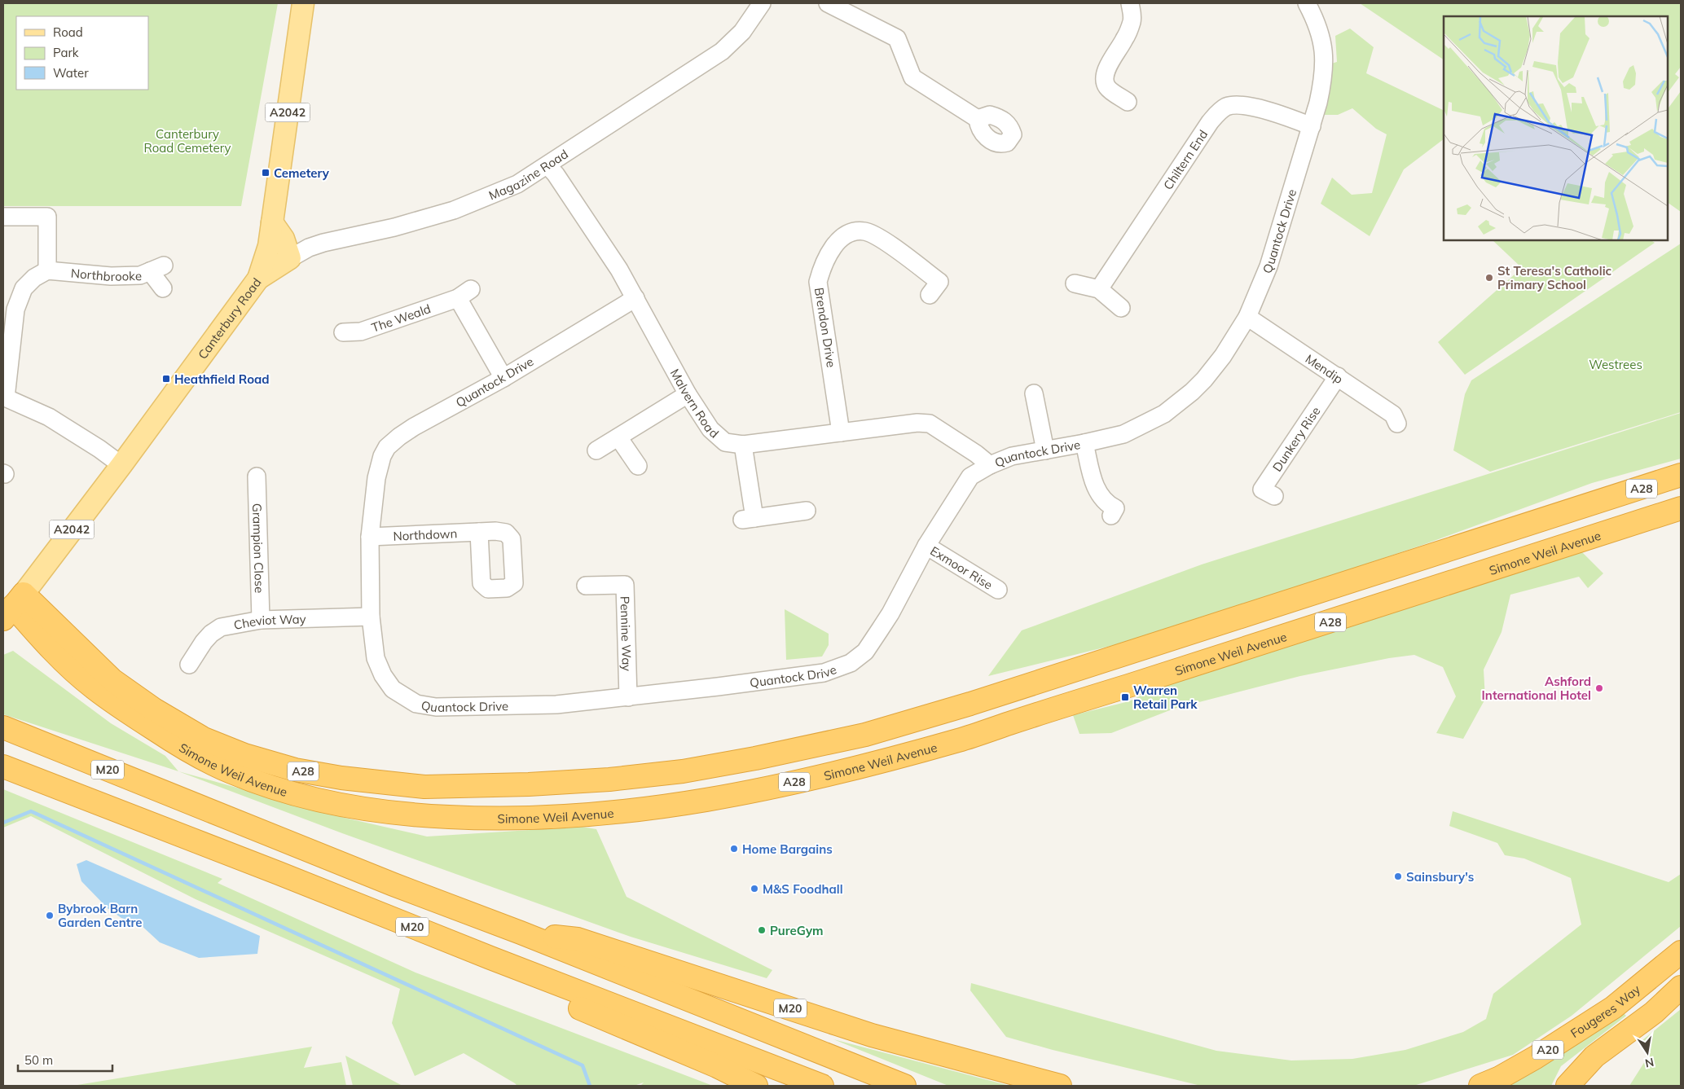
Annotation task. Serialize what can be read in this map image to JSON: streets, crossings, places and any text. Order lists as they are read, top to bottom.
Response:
{
  "streets": {
    "highway": [
      "A28",
      "Simone Weil Avenue",
      "M20",
      "Fougeres Way",
      "A20"
    ],
    "main road": ["A2042", "Magazine Road", "Canterbury Road"],
    "street": [
      "Chiltern End",
      "Quantock Drive",
      "Northbrooke",
      "The Weald",
      "Brendon Drive",
      "Mendip",
      "Malvern Road",
      "Dunkery Rise",
      "Northdown",
      "Grampion Close",
      "Exmoor Rise",
      "Cheviot Way",
      "Pennine Way"
    ]
  },
  "crossings": [
    ["Chiltern End", "Quantock Drive"],
    ["Magazine Road", "Canterbury Road"],
    ["Magazine Road", "Malvern Road"],
    ["Quantock Drive", "The Weald"],
    ["Quantock Drive", "Mendip"],
    ["Quantock Drive", "Malvern Road"],
    ["Quantock Drive", "Northdown"],
    ["Quantock Drive", "Exmoor Rise"],
    ["Quantock Drive", "Cheviot Way"],
    ["Quantock Drive", "Pennine Way"],
    ["Canterbury Road", "Simone Weil Avenue"],
    ["Brendon Drive", "Malvern Road"],
    ["Mendip", "Dunkery Rise"],
    ["Grampion Close", "Cheviot Way"]
  ],
  "parks": ["Canterbury Road Cemetery", "Westrees"],
  "places": {
    "transit": ["Cemetery", "Heathfield Road", "Warren Retail Park"],
    "other": [
      "St Teresa's Catholic Primary School",
      "Ashford International Hotel",
      "Home Bargains",
      "Sainsbury's",
      "M&S Foodhall",
      "Bybrook Barn Garden Centre",
      "PureGym"
    ]
  },
  "legend": ["Road", "Park", "Water"],
  "scale_bar": "50 m",
  "north": "bottom"
}
